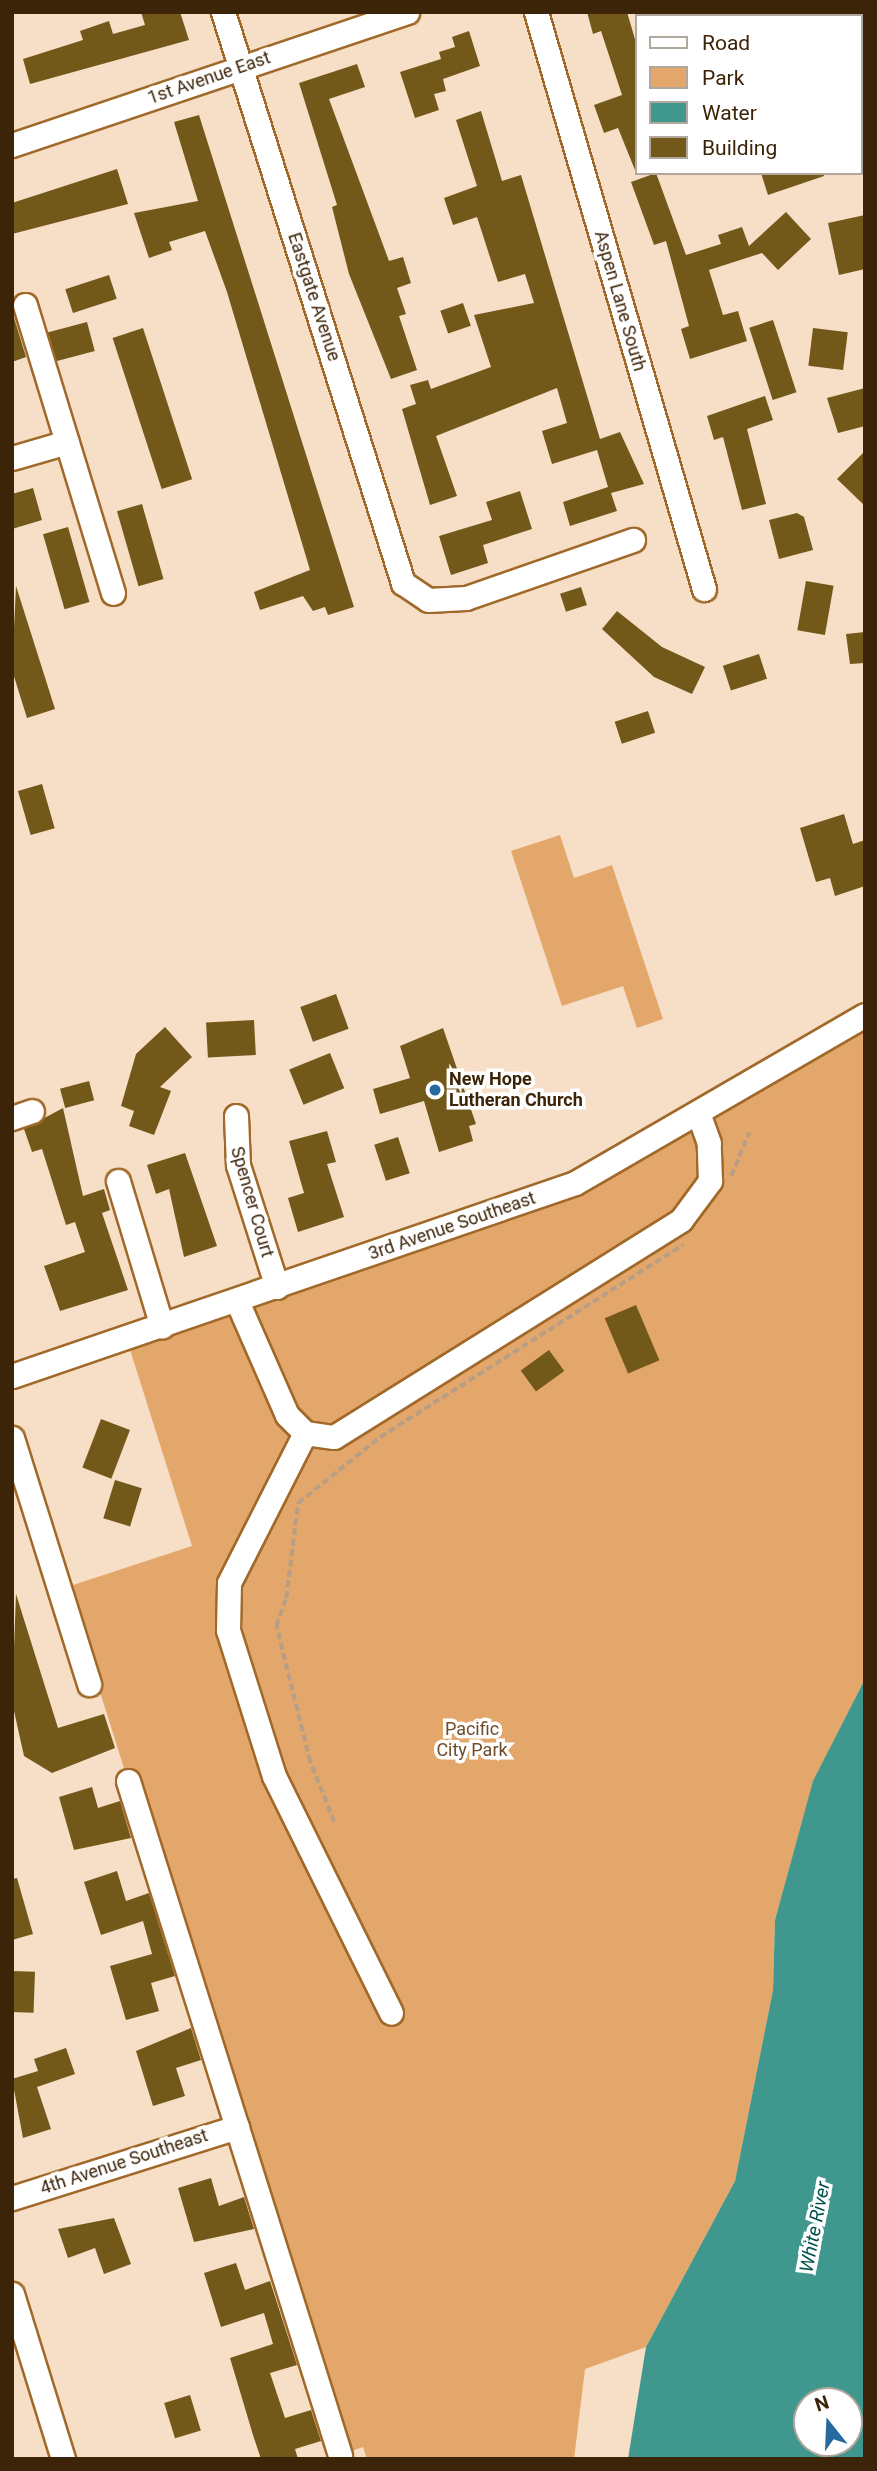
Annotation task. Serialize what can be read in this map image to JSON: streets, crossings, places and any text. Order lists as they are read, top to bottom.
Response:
{
  "streets": {
    "street": [
      "1st Avenue East",
      "Eastgate Avenue",
      "Aspen Lane South",
      "Spencer Court",
      "3rd Avenue Southeast",
      "4th Avenue Southeast"
    ]
  },
  "crossings": [
    ["1st Avenue East", "Eastgate Avenue"],
    ["Spencer Court", "3rd Avenue Southeast"]
  ],
  "water": ["White River"],
  "parks": ["Pacific City Park"],
  "places": ["New Hope Lutheran Church"],
  "legend": [
    "Road",
    "Park",
    "Water",
    "Building"
  ],
  "north": "top"
}
